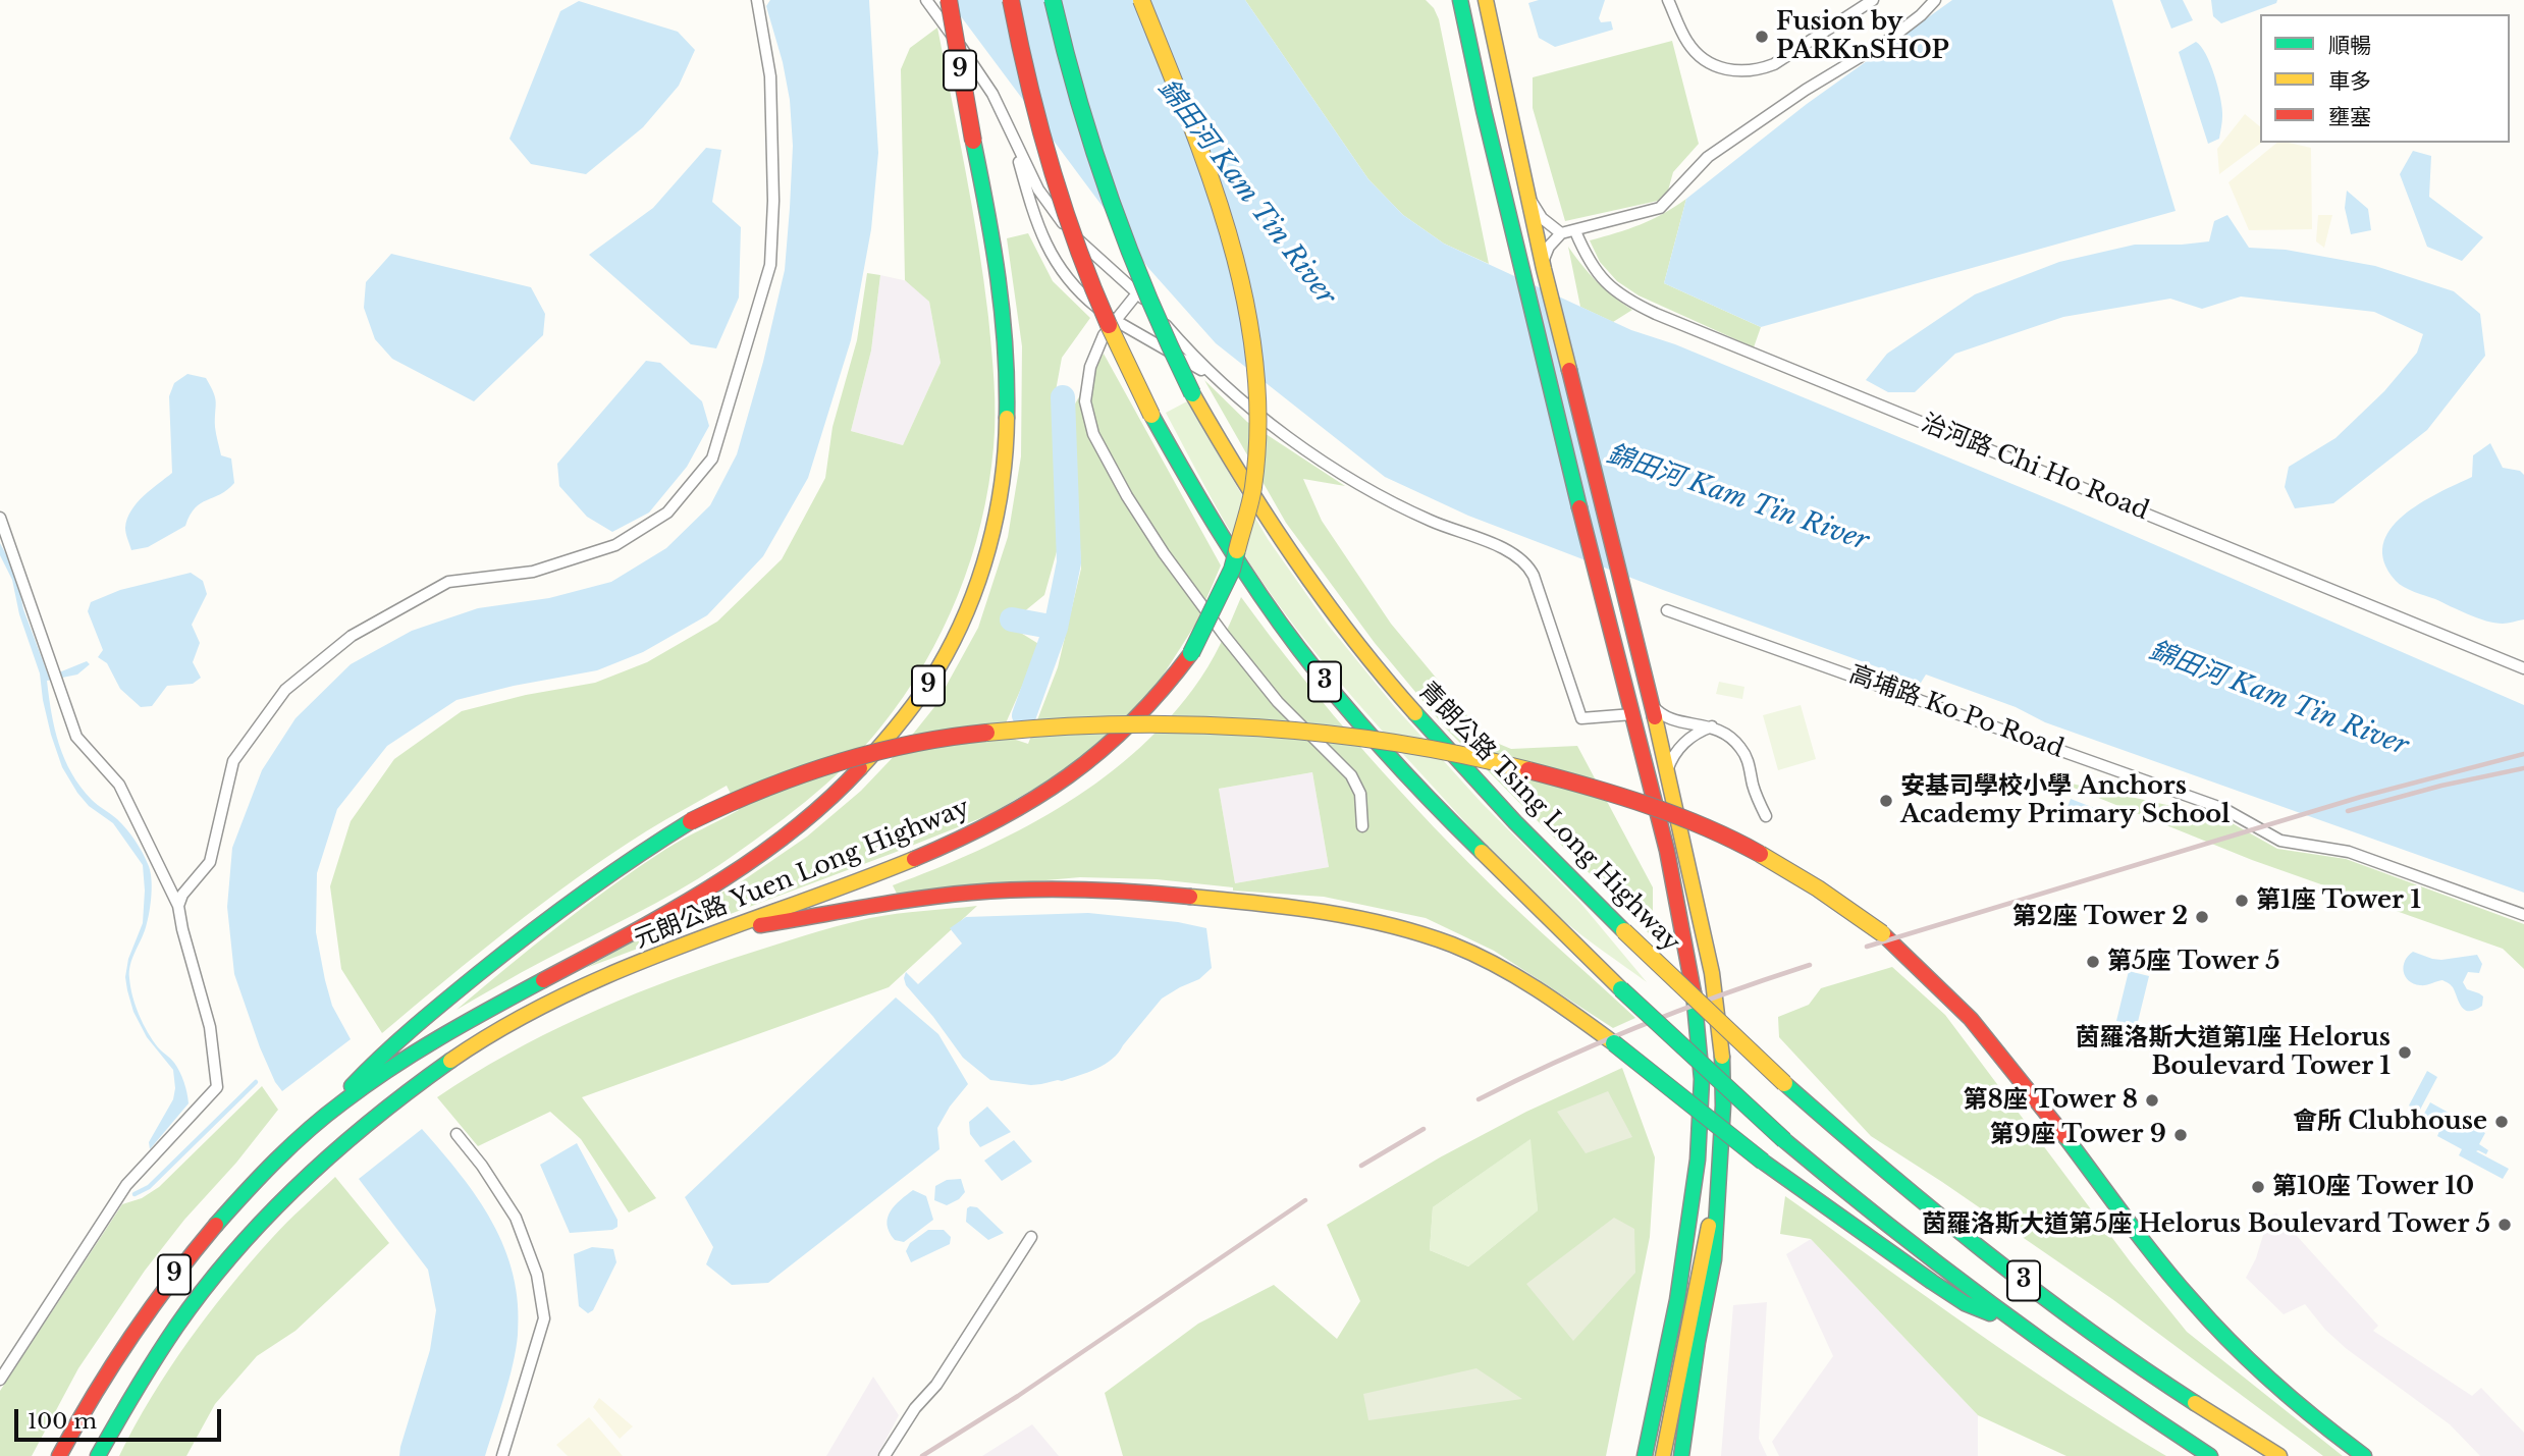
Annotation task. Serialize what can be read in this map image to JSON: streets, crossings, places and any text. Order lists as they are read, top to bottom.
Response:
{
  "streets": {
    "main road": [
      "9",
      "3",
      "青朗公路 Tsing Long Highway",
      "元朗公路 Yuen Long Highway"
    ],
    "street": ["治河路 Chi Ho Road", "高埔路 Ko Po Road"]
  },
  "water": ["錦田河 Kam Tin River"],
  "places": [
    "Fusion by PARKnSHOP",
    "安基司學校小學 Anchors Academy Primary School",
    "第1座 Tower 1",
    "第2座 Tower 2",
    "第5座 Tower 5",
    "茵羅洛斯大道第1座 Helorus Boulevard Tower 1",
    "第8座 Tower 8",
    "會所 Clubhouse",
    "第9座 Tower 9",
    "第10座 Tower 10",
    "茵羅洛斯大道第5座 Helorus Boulevard Tower 5"
  ],
  "legend": ["順暢", "車多", "壅塞"],
  "scale_bar": "100 m"
}
